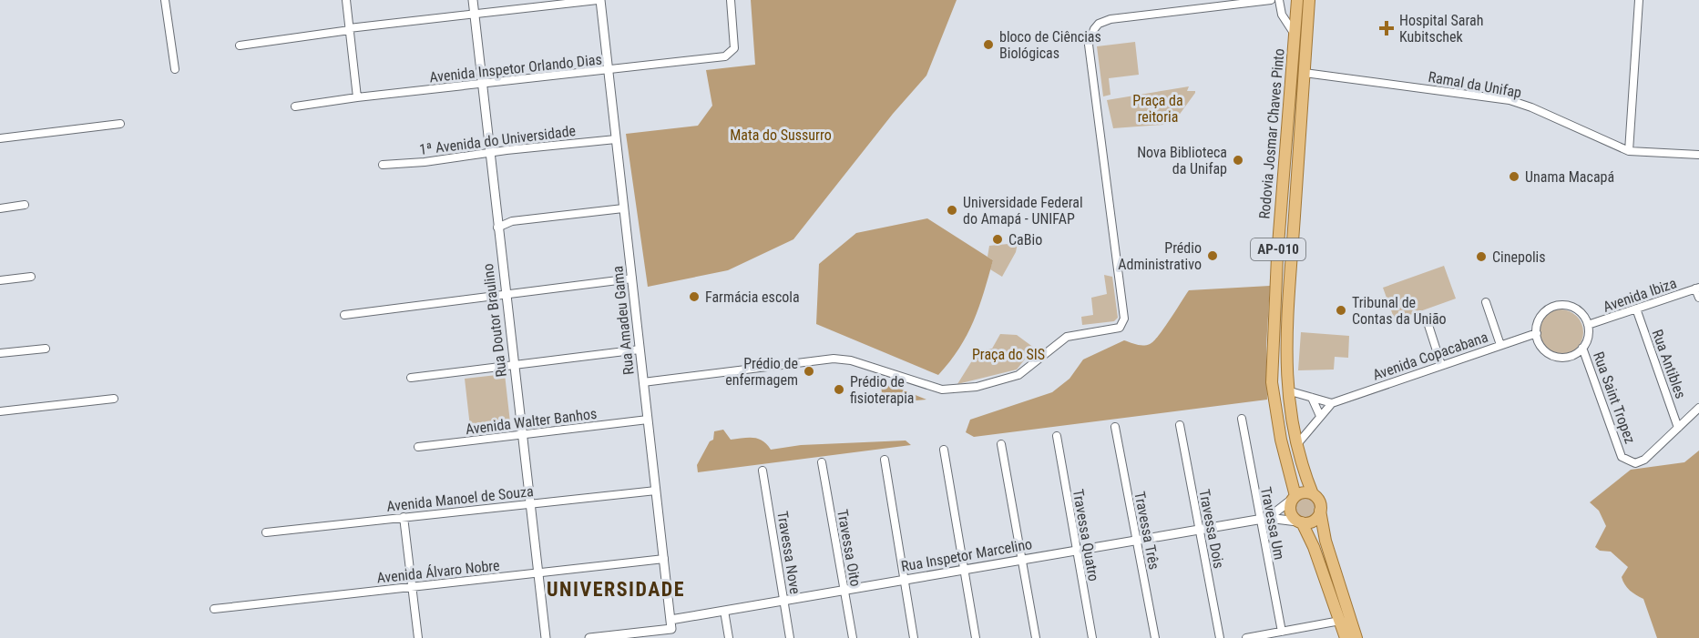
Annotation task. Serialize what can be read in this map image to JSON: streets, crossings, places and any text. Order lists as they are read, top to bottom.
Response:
{
  "streets": {
    "main road": ["Rodovia Josmar Chaves Pinto", "AP-010"],
    "street": [
      "Avenida Inspetor Orlando Dias",
      "Ramal da Unifap",
      "1ª Avenida do Universidade",
      "Avenida Ibiza",
      "Rua Doutor Braulino",
      "Rua Amadeu Gama",
      "Avenida Copacabana",
      "Rua Antibles",
      "Rua Saint Tropez",
      "Avenida Walter Banhos",
      "Avenida Manoel de Souza",
      "Travessa Um",
      "Travessa Dois",
      "Travessa Três",
      "Travessa Quatro",
      "Travessa Oito",
      "Travessa Nove",
      "Rua Inspetor Marcelino",
      "Avenida Álvaro Nobre"
    ]
  },
  "crossings": [
    ["Avenida Inspetor Orlando Dias", "Rua Doutor Braulino"],
    ["Avenida Inspetor Orlando Dias", "Rua Amadeu Gama"],
    ["Ramal da Unifap", "Rodovia Josmar Chaves Pinto"],
    ["Rodovia Josmar Chaves Pinto", "Avenida Copacabana"],
    ["Rodovia Josmar Chaves Pinto", "Rua Inspetor Marcelino"],
    ["1ª Avenida do Universidade", "Rua Doutor Braulino"],
    ["1ª Avenida do Universidade", "Rua Amadeu Gama"],
    ["Avenida Ibiza", "Avenida Copacabana"],
    ["Avenida Ibiza", "Rua Antibles"],
    ["Avenida Ibiza", "Rua Saint Tropez"],
    ["Rua Doutor Braulino", "Avenida Walter Banhos"],
    ["Rua Doutor Braulino", "Avenida Manoel de Souza"],
    ["Rua Doutor Braulino", "Avenida Álvaro Nobre"],
    ["Rua Amadeu Gama", "Avenida Walter Banhos"],
    ["Rua Amadeu Gama", "Avenida Manoel de Souza"],
    ["Rua Amadeu Gama", "Rua Inspetor Marcelino"],
    ["Rua Amadeu Gama", "Avenida Álvaro Nobre"],
    ["Avenida Copacabana", "Rua Saint Tropez"],
    ["Rua Antibles", "Rua Saint Tropez"],
    ["Travessa Um", "Rua Inspetor Marcelino"],
    ["Travessa Dois", "Rua Inspetor Marcelino"],
    ["Travessa Três", "Rua Inspetor Marcelino"],
    ["Travessa Quatro", "Rua Inspetor Marcelino"],
    ["Travessa Oito", "Rua Inspetor Marcelino"],
    ["Travessa Nove", "Rua Inspetor Marcelino"]
  ],
  "districts": ["UNIVERSIDADE"],
  "parks": ["Praça da reitoria", "Mata do Sussurro", "Praça do SIS"],
  "places": {
    "health": ["Hospital Sarah Kubitschek"],
    "other": [
      "bloco de Ciências Biológicas",
      "Nova Biblioteca da Unifap",
      "Unama Macapá",
      "Universidade Federal do Amapá - UNIFAP",
      "CaBio",
      "Prédio Administrativo",
      "Cinepolis",
      "Farmácia escola",
      "Tribunal de Contas da União",
      "Prédio de enfermagem",
      "Prédio de fisioterapia"
    ]
  }
}
